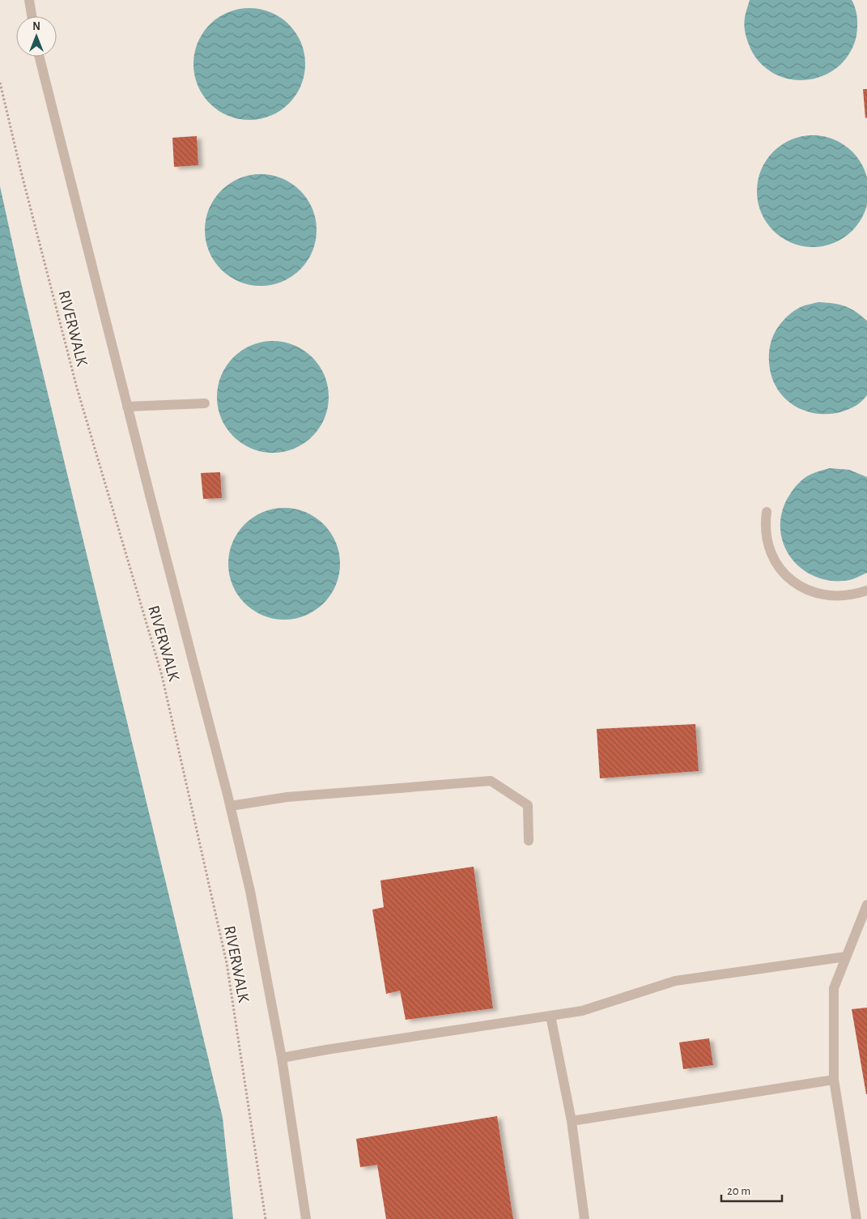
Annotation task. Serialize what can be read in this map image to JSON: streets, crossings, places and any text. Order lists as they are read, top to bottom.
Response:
{
  "streets": {
    "path": ["RIVERWALK"]
  },
  "scale_bar": "20 m",
  "north": "top"
}
